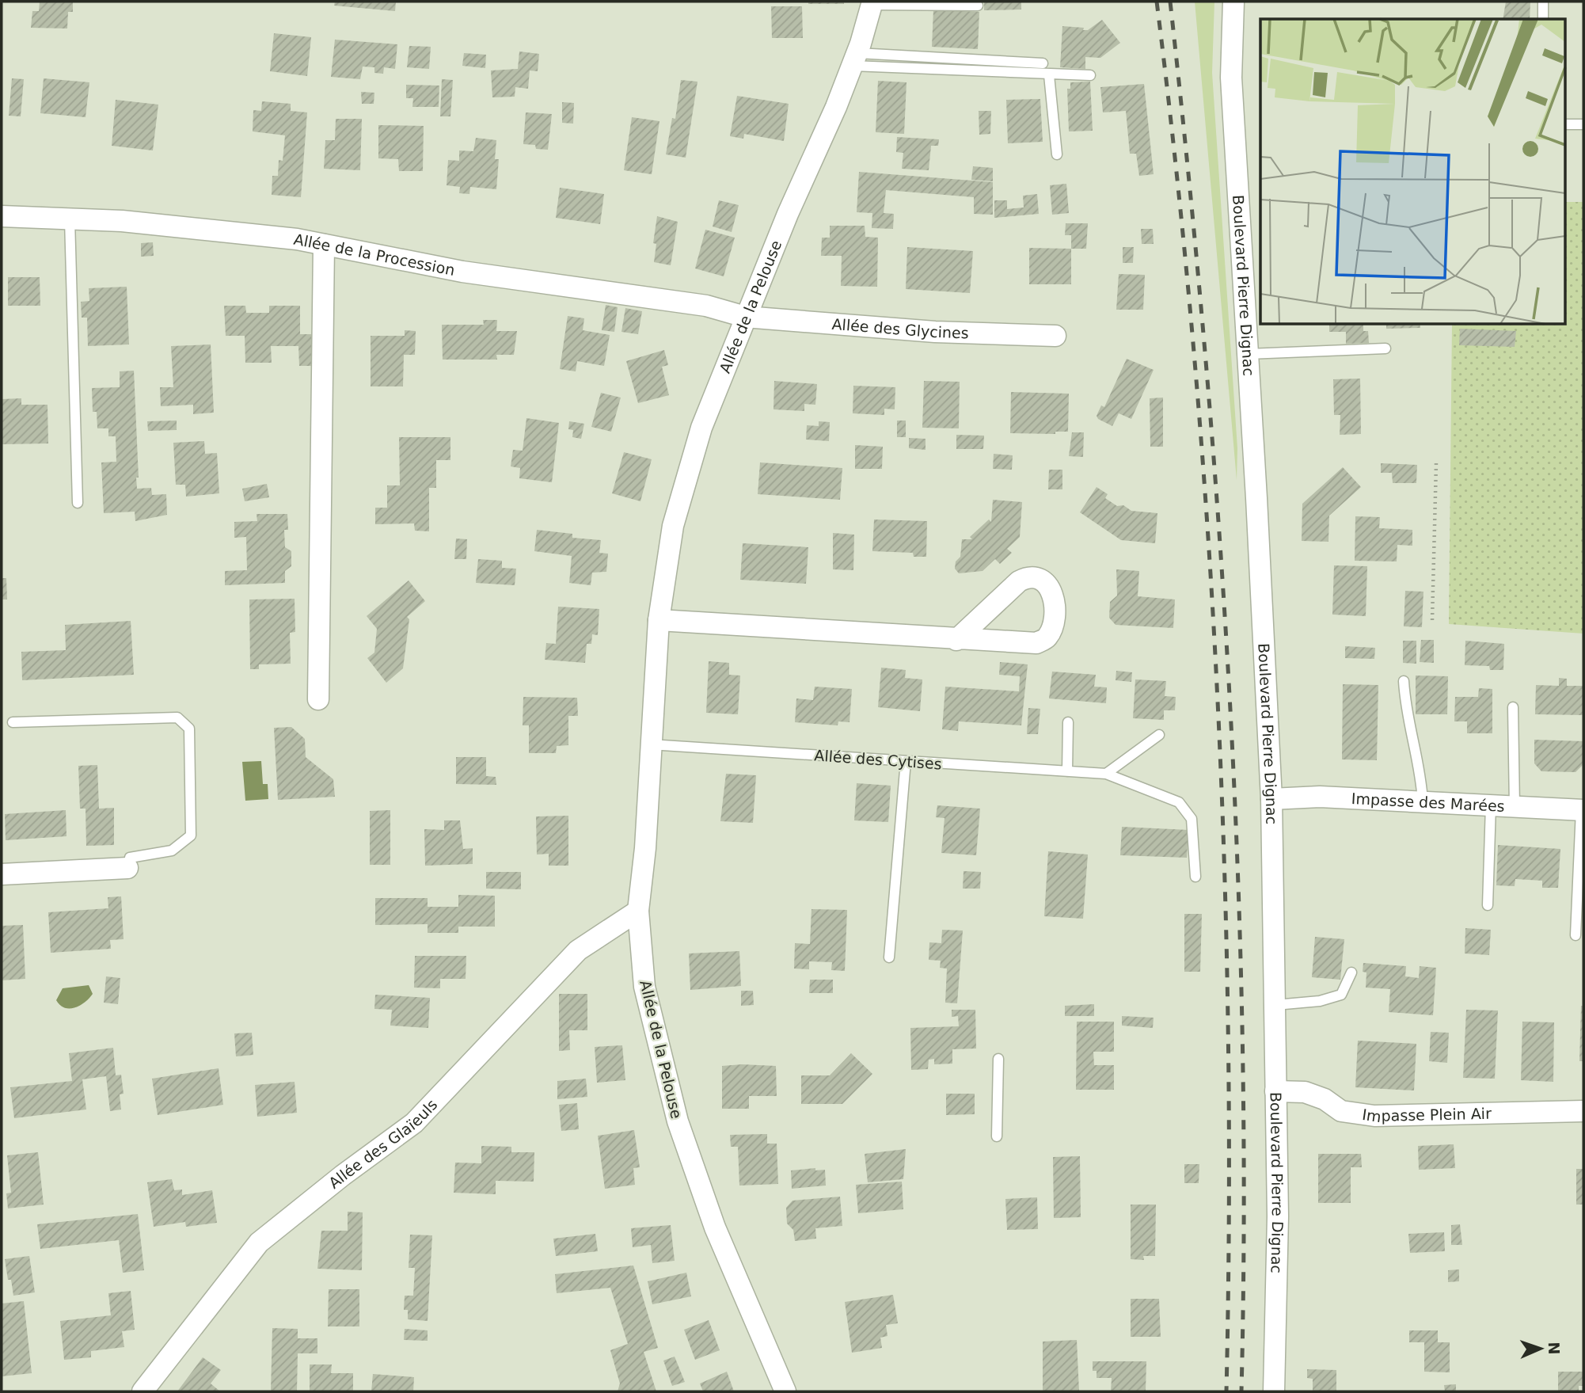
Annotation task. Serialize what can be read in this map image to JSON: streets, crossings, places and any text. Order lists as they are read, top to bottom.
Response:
{
  "streets": {
    "street": [
      "Allée de la Procession",
      "Boulevard Pierre Dignac",
      "Allée de la Pelouse",
      "Allée des Glycines",
      "Impasse des Marées",
      "Impasse Plein Air",
      "Allée des Glaïeuls"
    ],
    "lane": ["Allée des Cytises"]
  },
  "crossings": [
    ["Allée de la Procession", "Allée de la Pelouse"],
    ["Allée de la Procession", "Allée des Glycines"],
    ["Boulevard Pierre Dignac", "Impasse des Marées"],
    ["Boulevard Pierre Dignac", "Impasse Plein Air"],
    ["Allée de la Pelouse", "Allée des Glycines"],
    ["Allée de la Pelouse", "Allée des Cytises"],
    ["Allée de la Pelouse", "Allée des Glaïeuls"]
  ],
  "north": "right"
}
